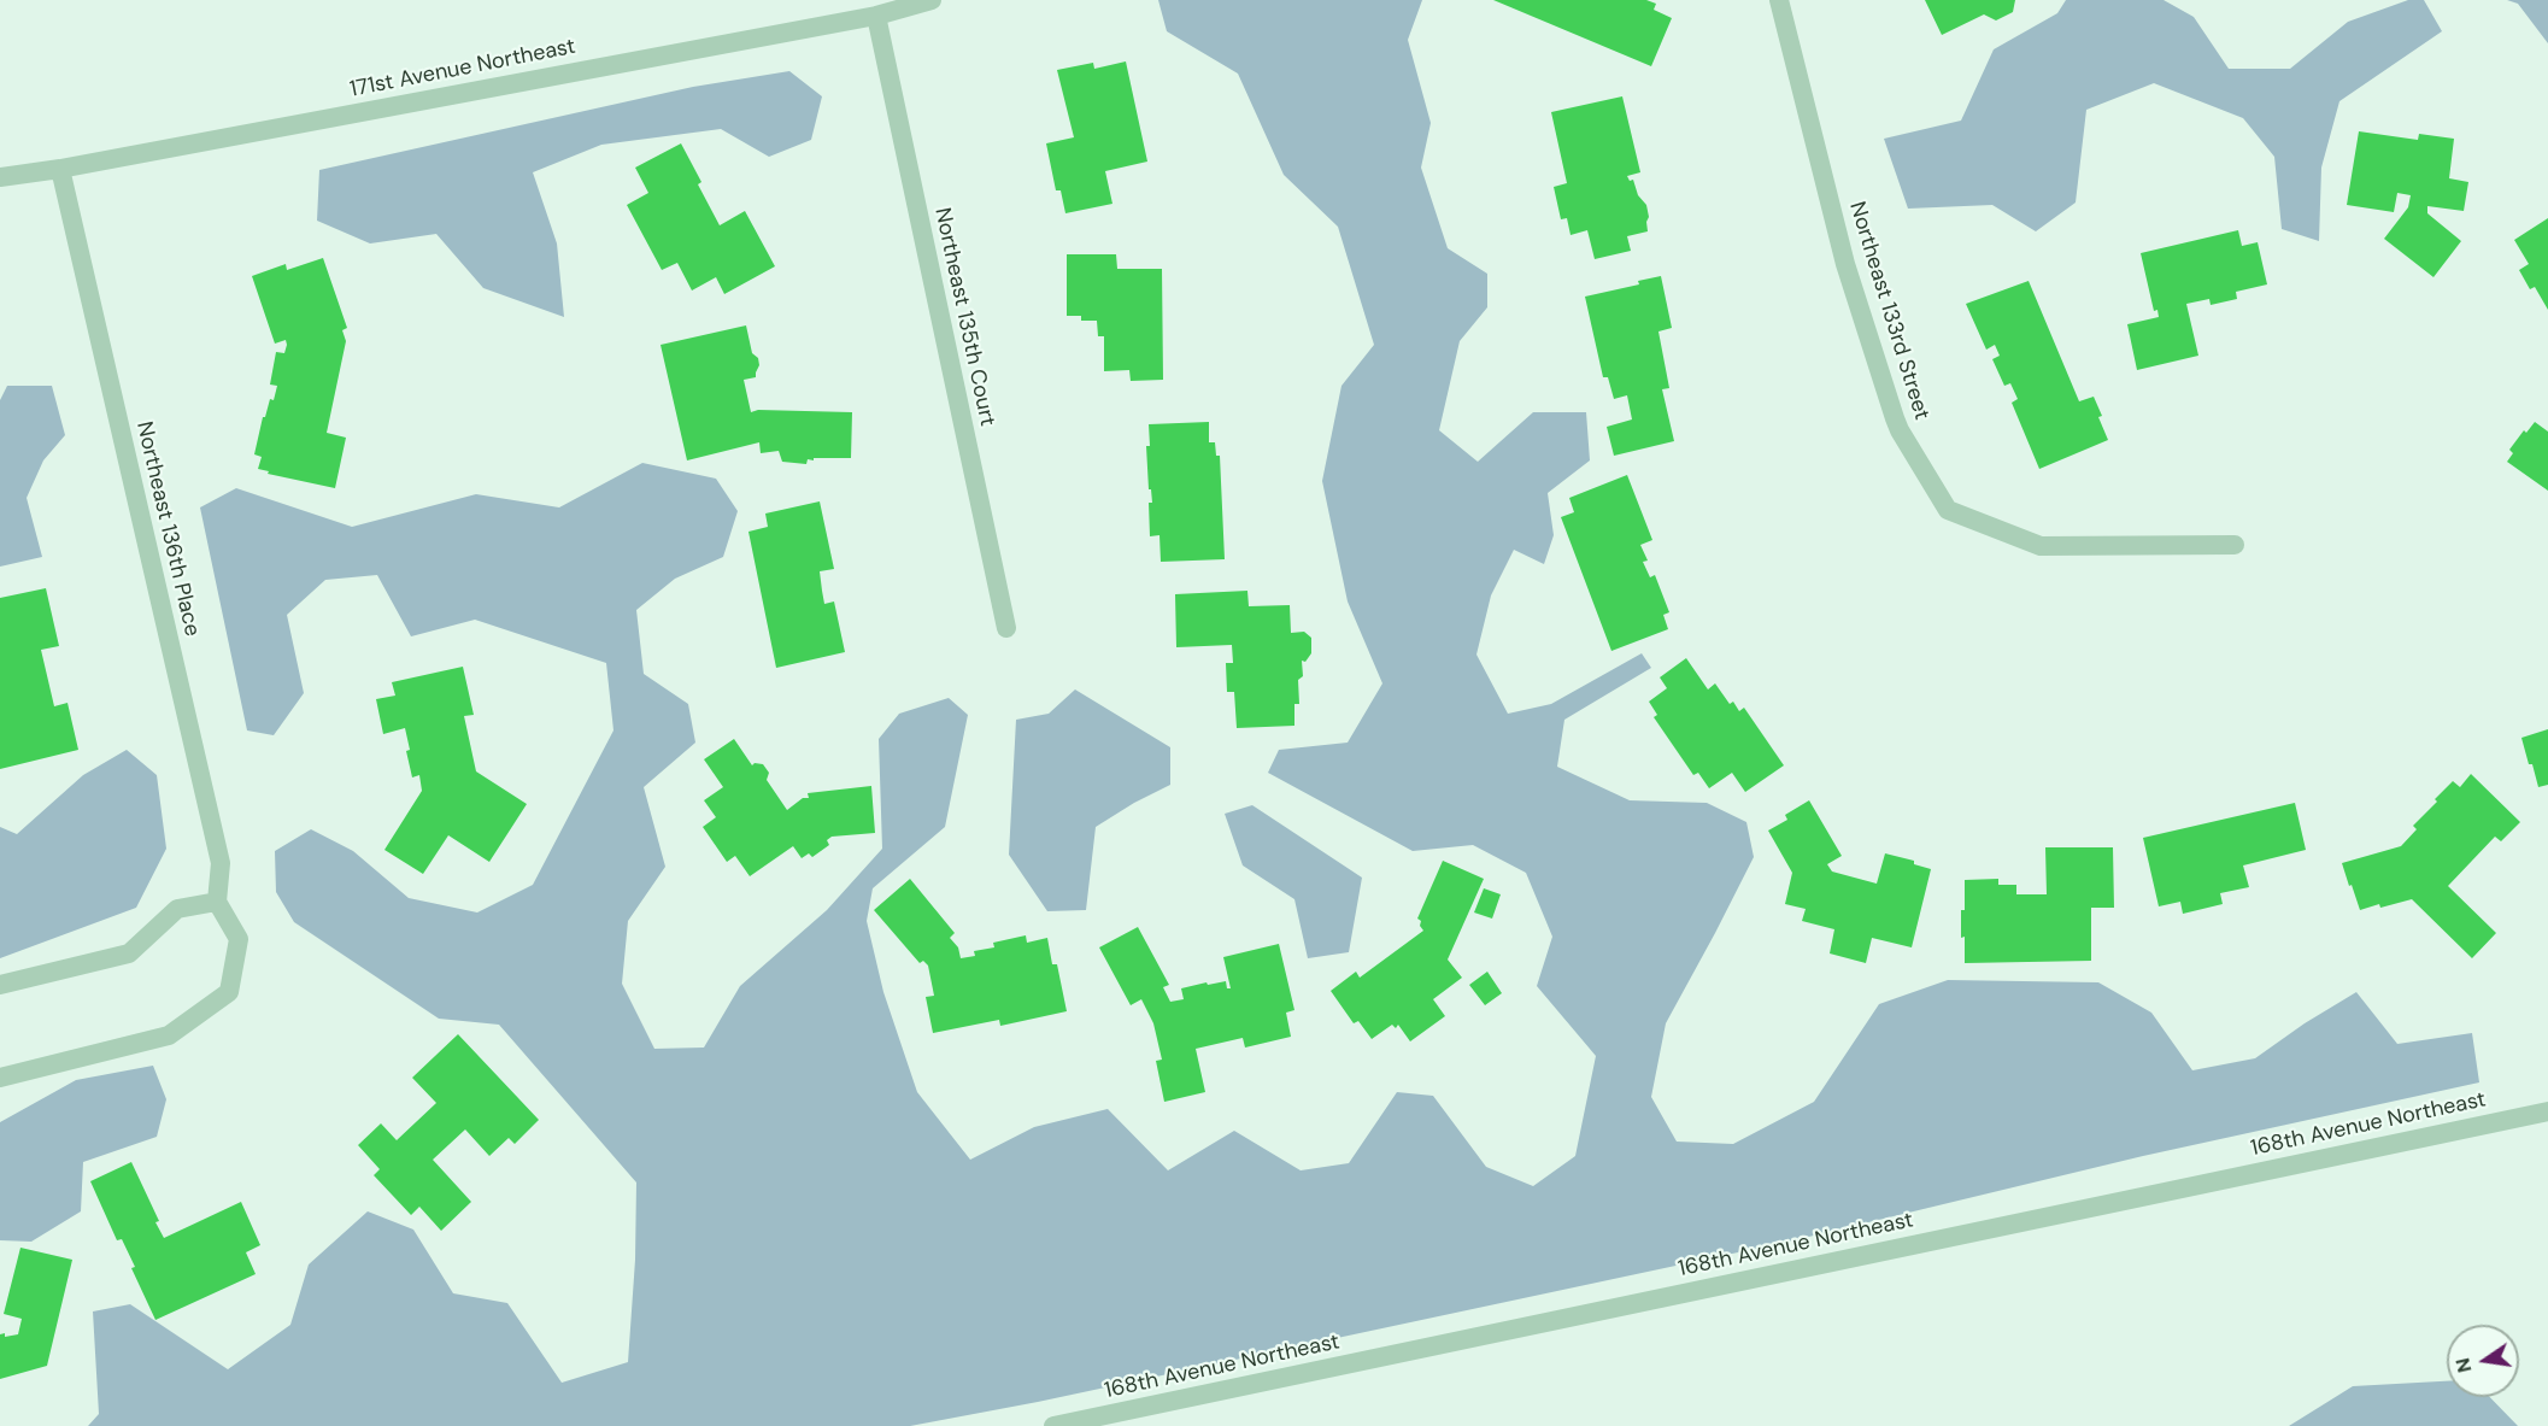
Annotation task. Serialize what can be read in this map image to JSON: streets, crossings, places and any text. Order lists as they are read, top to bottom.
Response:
{
  "streets": {
    "street": [
      "171st Avenue Northeast",
      "Northeast 133rd Street",
      "Northeast 135th Court",
      "Northeast 136th Place",
      "168th Avenue Northeast"
    ]
  },
  "crossings": [
    ["171st Avenue Northeast", "Northeast 135th Court"],
    ["171st Avenue Northeast", "Northeast 136th Place"]
  ],
  "north": "left"
}
